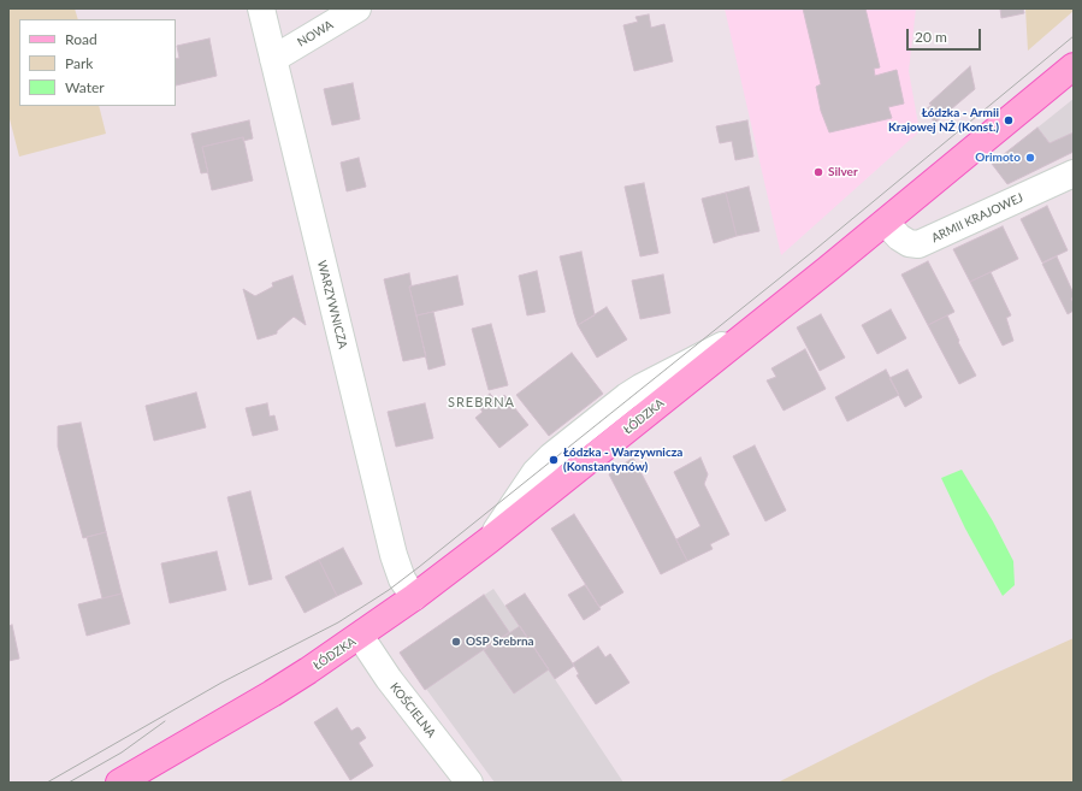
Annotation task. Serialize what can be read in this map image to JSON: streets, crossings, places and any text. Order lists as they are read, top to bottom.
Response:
{
  "streets": {
    "main road": ["ŁÓDZKA"],
    "street": [
      "NOWA",
      "ARMII KRAJOWEJ",
      "WARZYWNICZA",
      "KOŚCIELNA"
    ]
  },
  "crossings": [
    ["NOWA", "WARZYWNICZA"],
    ["ARMII KRAJOWEJ", "ŁÓDZKA"],
    ["WARZYWNICZA", "ŁÓDZKA"],
    ["ŁÓDZKA", "KOŚCIELNA"]
  ],
  "districts": ["SREBRNA"],
  "places": [
    "Łódzka - Armii Krajowej NŻ (Konst.)",
    "Orimoto",
    "Silver",
    "Łódzka - Warzywnicza (Konstantynów)",
    "OSP Srebrna"
  ],
  "legend": ["Road", "Park", "Water"],
  "scale_bar": "20 m"
}
